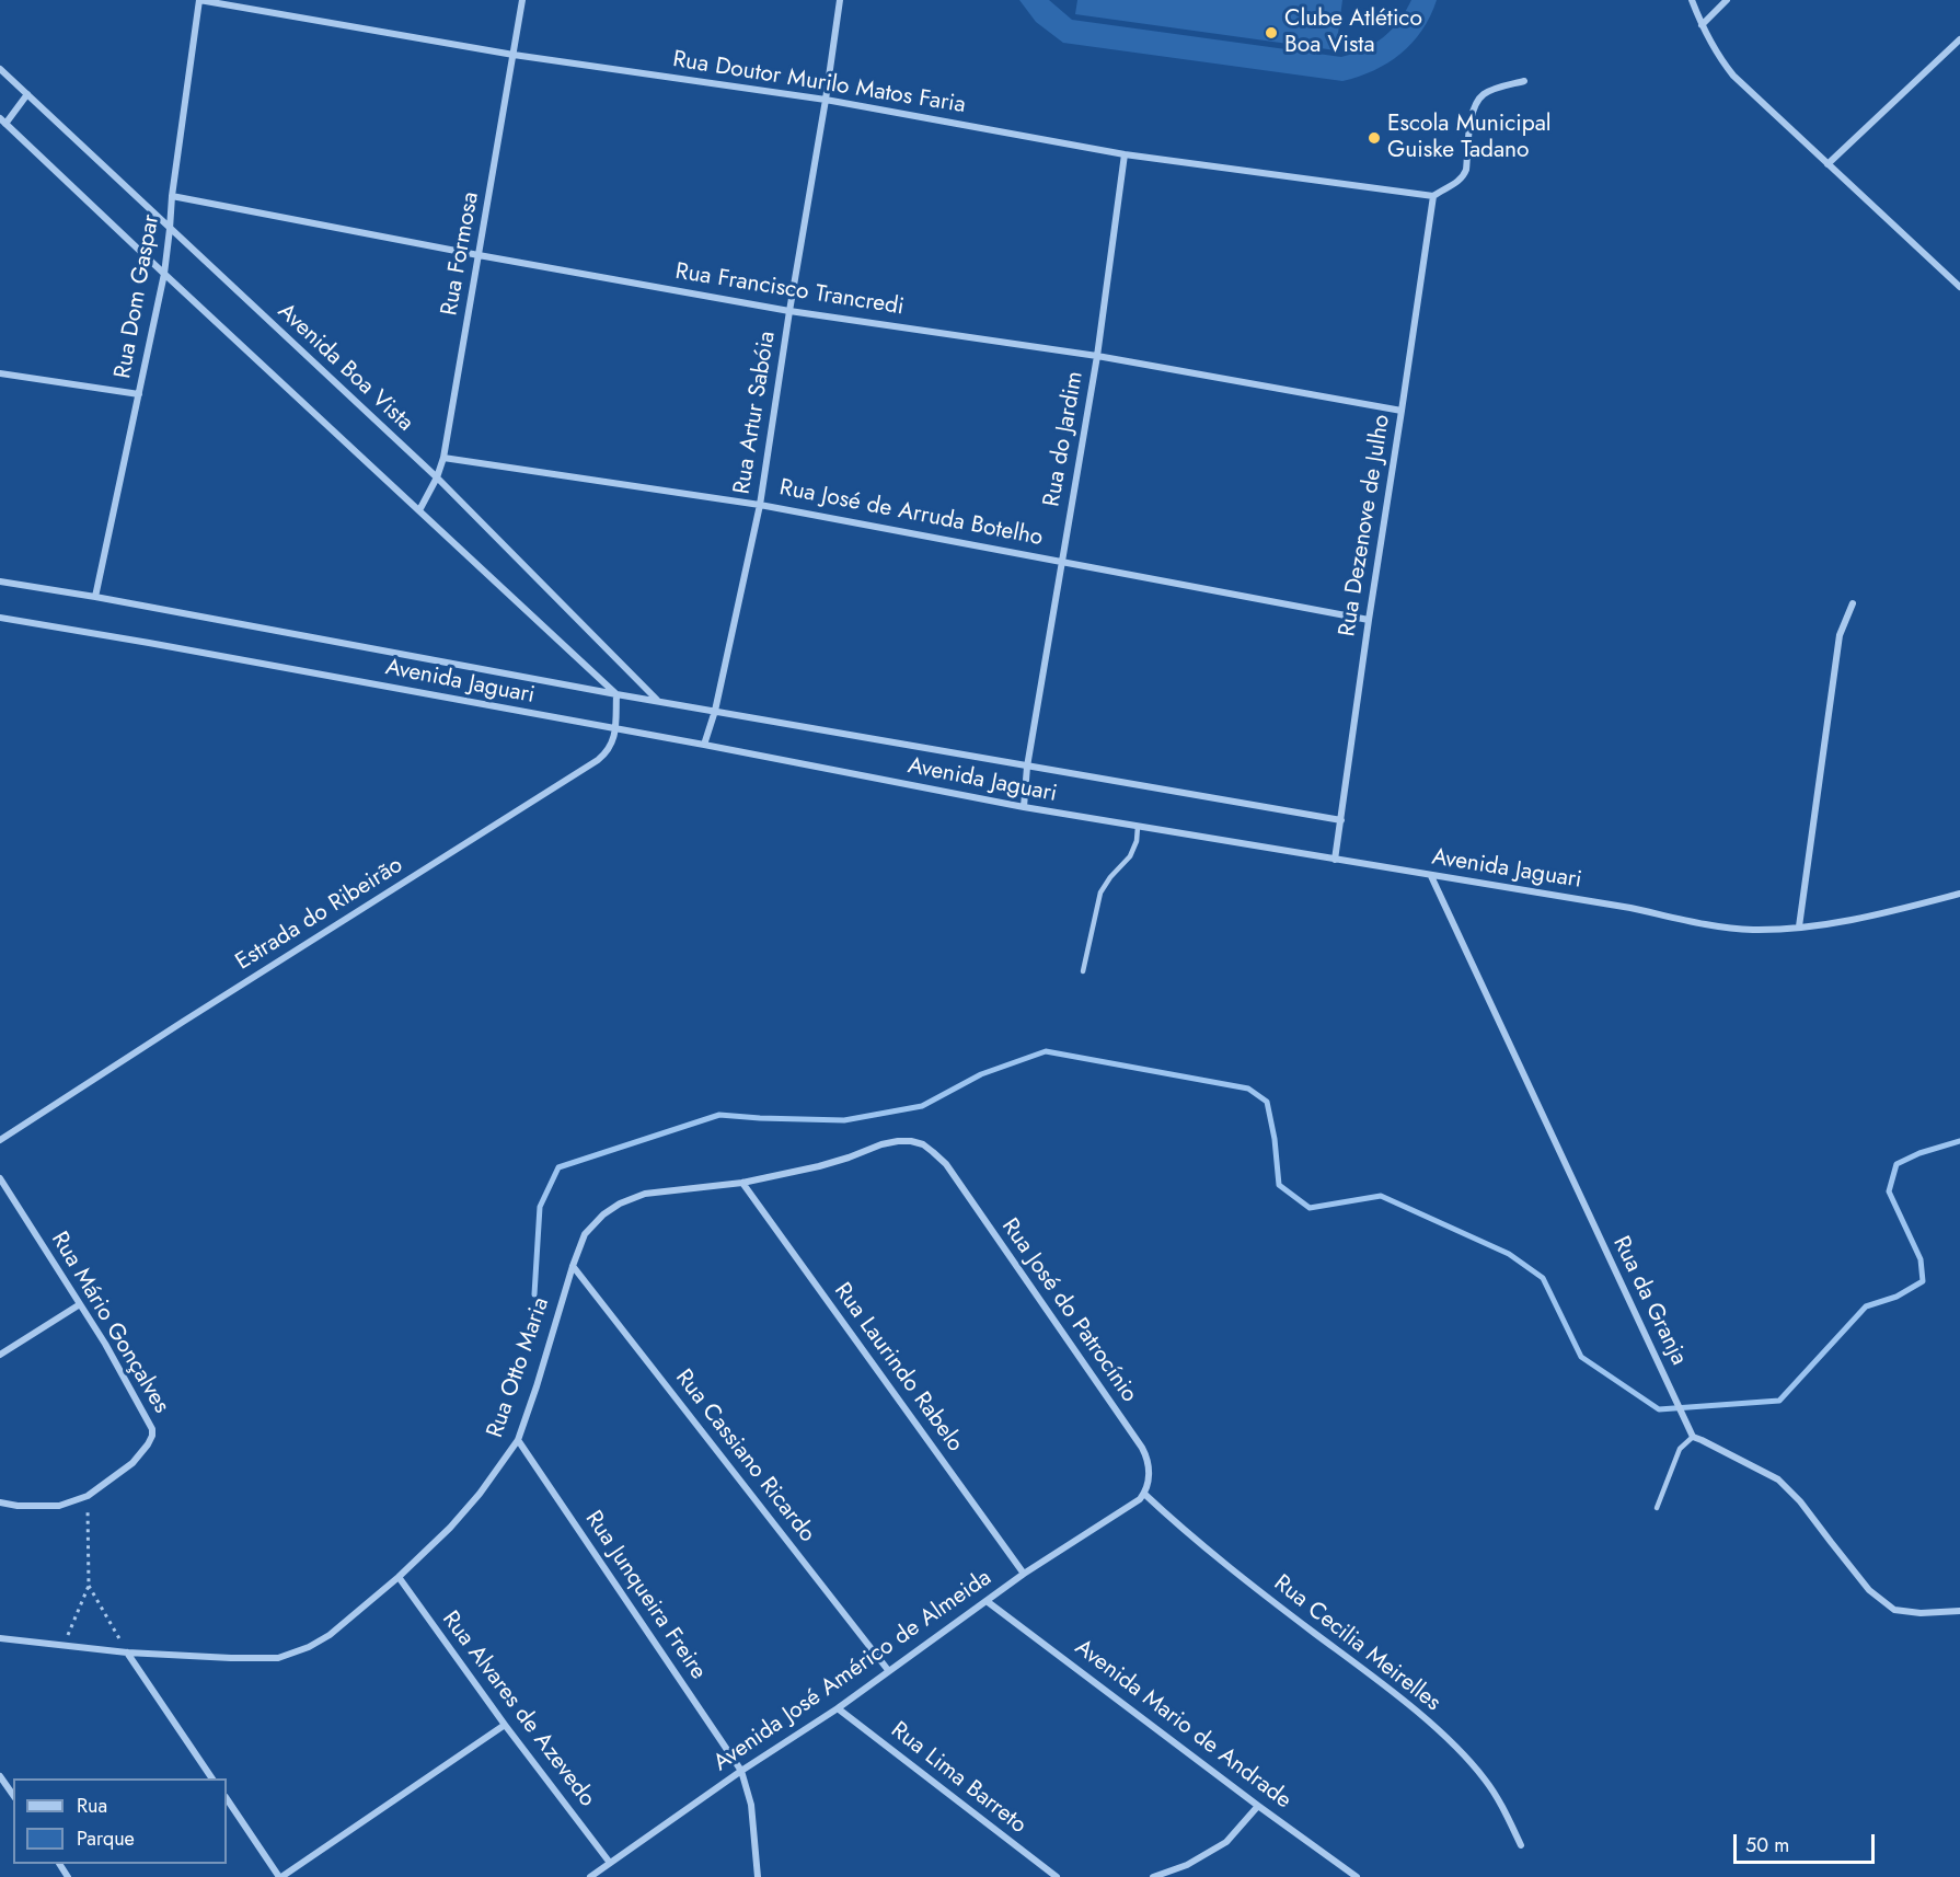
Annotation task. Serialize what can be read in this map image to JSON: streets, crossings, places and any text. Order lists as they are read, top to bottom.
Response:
{
  "streets": {
    "street": [
      "Rua Doutor Murilo Matos Faria",
      "Rua Formosa",
      "Rua Francisco Trancredi",
      "Rua Dom Gaspar",
      "Avenida Boa Vista",
      "Rua Artur Sabóia",
      "Rua do Jardim",
      "Rua José de Arruda Botelho",
      "Rua Dezenove de Julho",
      "Avenida Jaguari",
      "Estrada do Ribeirão",
      "Rua da Granja",
      "Rua José do Patrocínio",
      "Rua Mário Gonçalves",
      "Rua Otto Maria",
      "Rua Laurindo Rabelo",
      "Rua Cassiano Ricardo",
      "Rua Junqueira Freire",
      "Rua Cecilia Meirelles",
      "Avenida José Américo de Almeida",
      "Rua Alvares de Azevedo",
      "Avenida Mario de Andrade",
      "Rua Lima Barreto"
    ]
  },
  "crossings": [
    ["Rua Doutor Murilo Matos Faria", "Rua Formosa"],
    ["Rua Doutor Murilo Matos Faria", "Rua Dom Gaspar"],
    ["Rua Doutor Murilo Matos Faria", "Rua Artur Sabóia"],
    ["Rua Doutor Murilo Matos Faria", "Rua do Jardim"],
    ["Rua Doutor Murilo Matos Faria", "Rua Dezenove de Julho"],
    ["Rua Formosa", "Rua Francisco Trancredi"],
    ["Rua Formosa", "Avenida Boa Vista"],
    ["Rua Formosa", "Rua José de Arruda Botelho"],
    ["Rua Francisco Trancredi", "Rua Dom Gaspar"],
    ["Rua Francisco Trancredi", "Rua Artur Sabóia"],
    ["Rua Francisco Trancredi", "Rua do Jardim"],
    ["Rua Francisco Trancredi", "Rua Dezenove de Julho"],
    ["Rua Dom Gaspar", "Avenida Boa Vista"],
    ["Rua Dom Gaspar", "Avenida Jaguari"],
    ["Avenida Boa Vista", "Avenida Jaguari"],
    ["Rua Artur Sabóia", "Rua José de Arruda Botelho"],
    ["Rua Artur Sabóia", "Avenida Jaguari"],
    ["Rua do Jardim", "Rua José de Arruda Botelho"],
    ["Rua do Jardim", "Avenida Jaguari"],
    ["Rua José de Arruda Botelho", "Rua Dezenove de Julho"],
    ["Rua Dezenove de Julho", "Avenida Jaguari"],
    ["Avenida Jaguari", "Estrada do Ribeirão"],
    ["Avenida Jaguari", "Rua da Granja"],
    ["Rua José do Patrocínio", "Rua Otto Maria"],
    ["Rua José do Patrocínio", "Rua Cecilia Meirelles"],
    ["Rua José do Patrocínio", "Avenida José Américo de Almeida"],
    ["Rua Otto Maria", "Rua Laurindo Rabelo"],
    ["Rua Otto Maria", "Rua Cassiano Ricardo"],
    ["Rua Otto Maria", "Rua Junqueira Freire"],
    ["Rua Otto Maria", "Rua Alvares de Azevedo"],
    ["Rua Laurindo Rabelo", "Avenida José Américo de Almeida"],
    ["Rua Cassiano Ricardo", "Avenida José Américo de Almeida"],
    ["Rua Junqueira Freire", "Avenida José Américo de Almeida"],
    ["Rua Cecilia Meirelles", "Avenida José Américo de Almeida"],
    ["Avenida José Américo de Almeida", "Rua Alvares de Azevedo"],
    ["Avenida José Américo de Almeida", "Avenida Mario de Andrade"],
    ["Avenida José Américo de Almeida", "Rua Lima Barreto"]
  ],
  "places": ["Clube Atlético Boa Vista", "Escola Municipal Guiske Tadano"],
  "legend": ["Rua", "Parque"],
  "scale_bar": "50 m"
}
